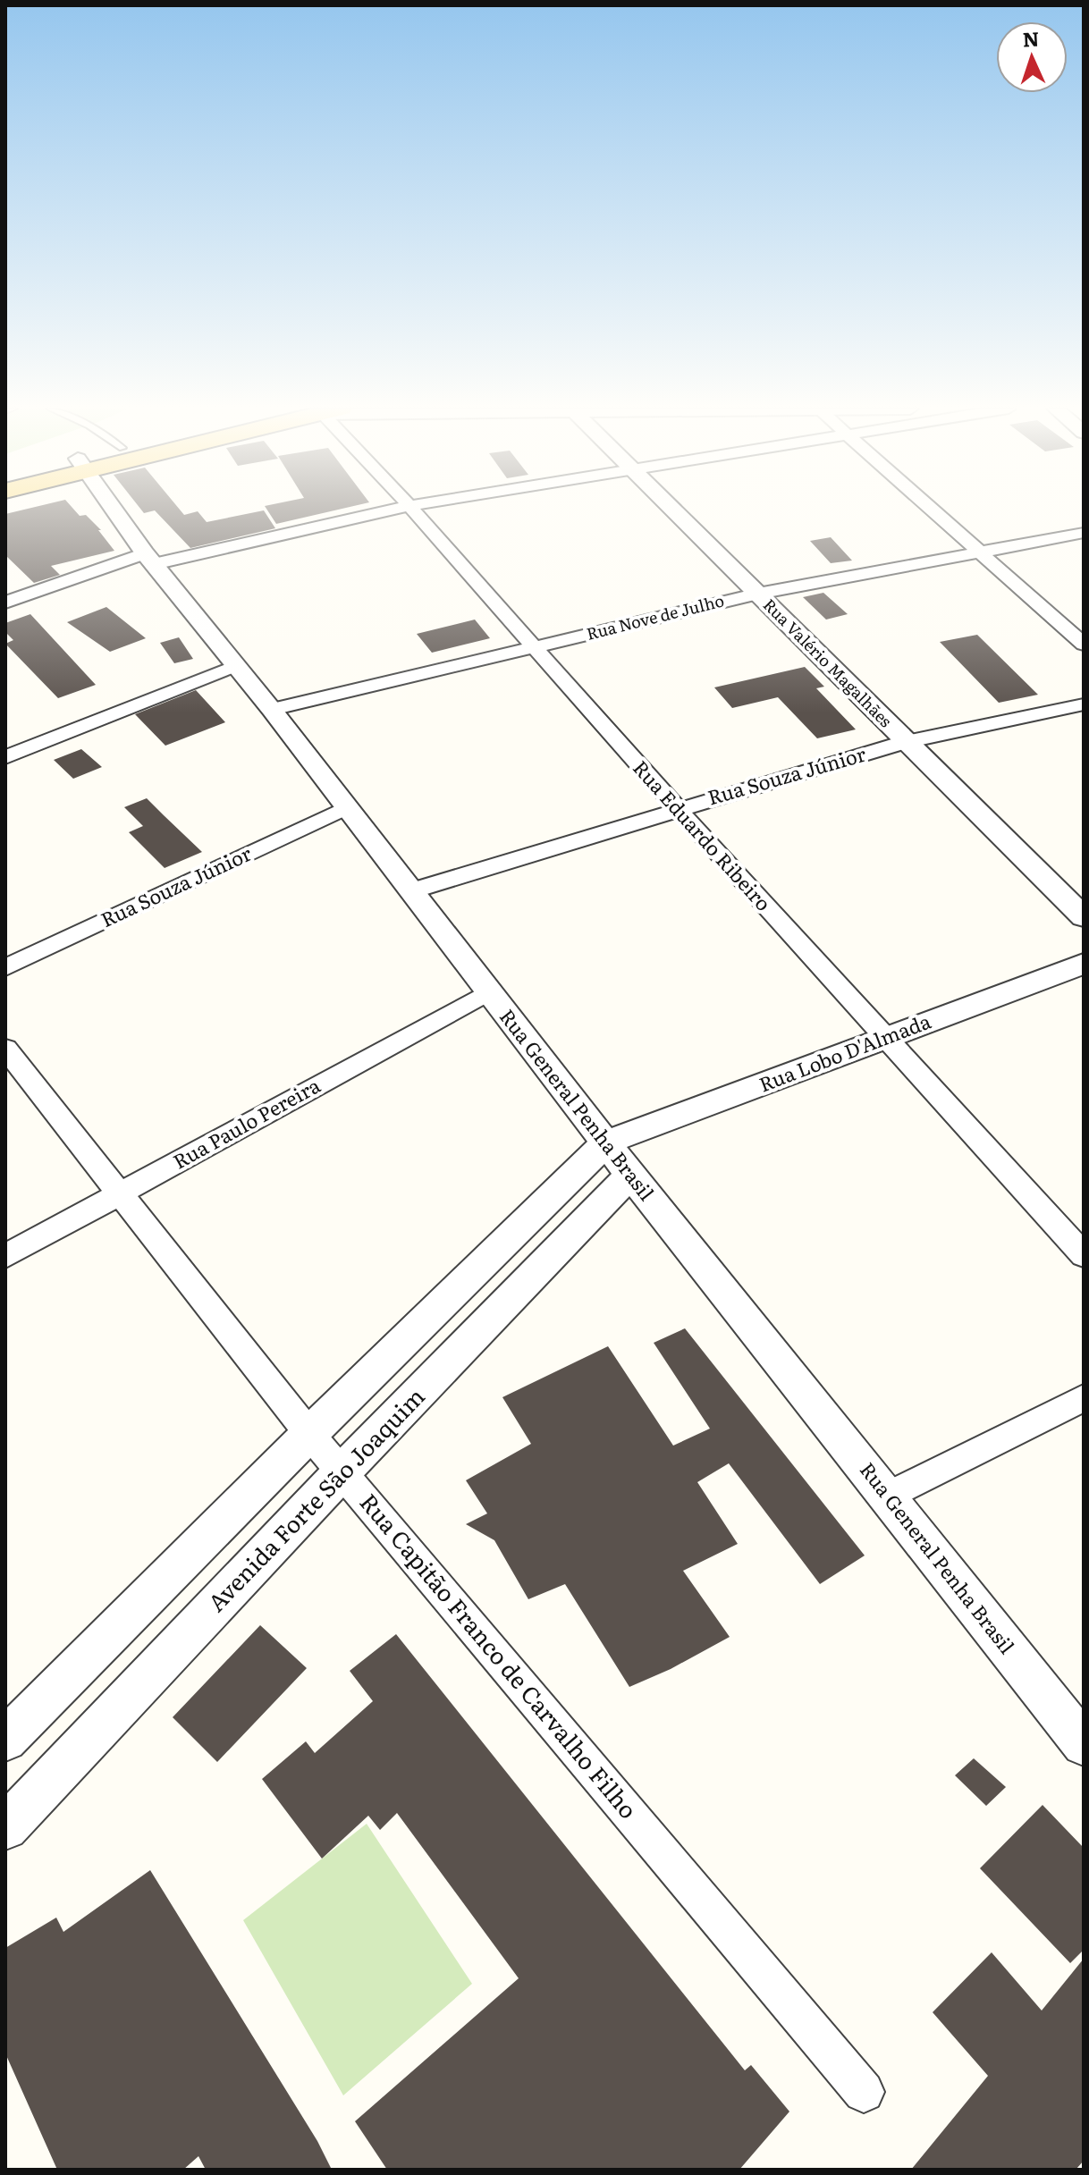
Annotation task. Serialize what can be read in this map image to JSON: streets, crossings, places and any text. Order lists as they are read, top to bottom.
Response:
{
  "streets": {
    "street": [
      "Rua Nove de Julho",
      "Rua Valério Magalhães",
      "Rua Souza Júnior",
      "Rua Eduardo Ribeiro",
      "Rua Lobo D'Almada",
      "Rua General Penha Brasil",
      "Rua Paulo Pereira",
      "Avenida Forte São Joaquim",
      "Rua Capitão Franco de Carvalho Filho"
    ]
  },
  "crossings": [
    ["Rua Nove de Julho", "Rua Valério Magalhães"],
    ["Rua Nove de Julho", "Rua Eduardo Ribeiro"],
    ["Rua Nove de Julho", "Rua General Penha Brasil"],
    ["Rua Valério Magalhães", "Rua Souza Júnior"],
    ["Rua Souza Júnior", "Rua Eduardo Ribeiro"],
    ["Rua Souza Júnior", "Rua General Penha Brasil"],
    ["Rua Eduardo Ribeiro", "Rua Lobo D'Almada"],
    ["Rua Lobo D'Almada", "Rua General Penha Brasil"],
    ["Rua General Penha Brasil", "Rua Paulo Pereira"],
    ["Rua General Penha Brasil", "Avenida Forte São Joaquim"],
    ["Rua Paulo Pereira", "Rua Capitão Franco de Carvalho Filho"],
    ["Avenida Forte São Joaquim", "Rua Capitão Franco de Carvalho Filho"]
  ],
  "north": "top"
}
